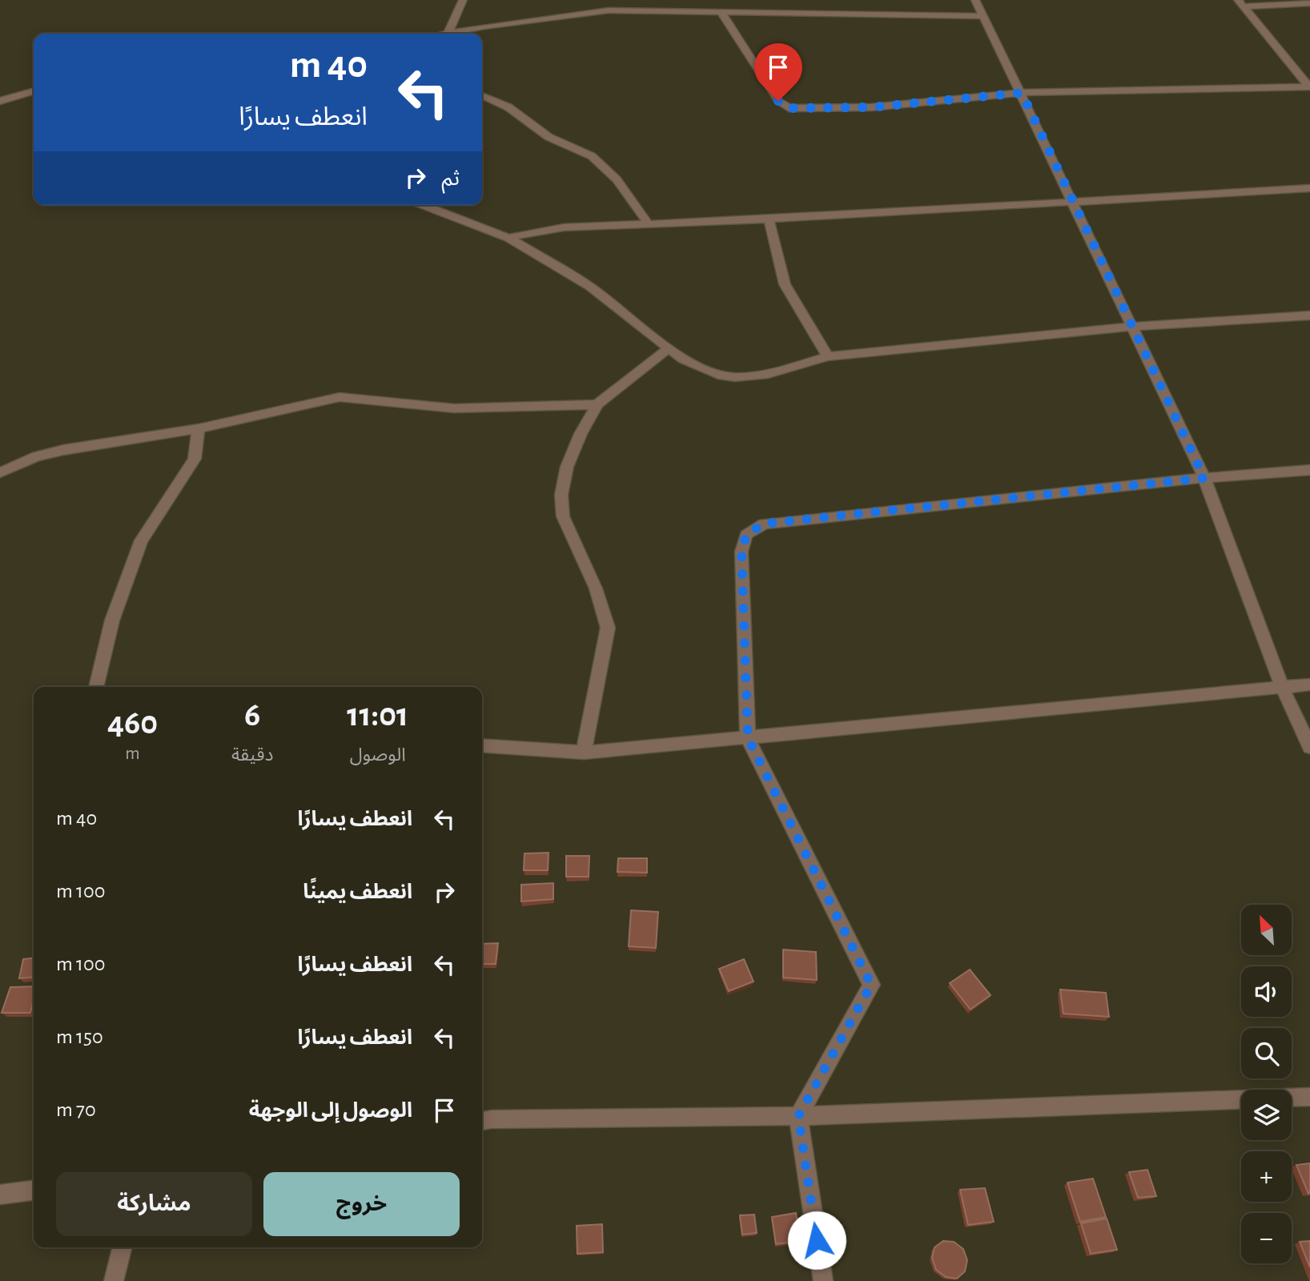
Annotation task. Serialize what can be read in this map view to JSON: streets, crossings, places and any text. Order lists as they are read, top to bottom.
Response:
{
  "north": "top left",
  "page": {
    "turn": ["40 m", "انعطف يسارًا"],
    "then": "ثم",
    "eta": [
      "11:01",
      "الوصول",
      "6",
      "دقيقة",
      "460",
      "m"
    ],
    "list": [
      {
        "name": "انعطف يسارًا",
        "value": "40 m"
      },
      {
        "name": "انعطف يمينًا",
        "value": "100 m"
      },
      {
        "name": "انعطف يسارًا",
        "value": "100 m"
      },
      {
        "name": "انعطف يسارًا",
        "value": "150 m"
      },
      {
        "name": "الوصول إلى الوجهة",
        "value": "70 m"
      }
    ],
    "map_buttons": ["+", "−"],
    "buttons": ["خروج", "مشاركة"]
  }
}
